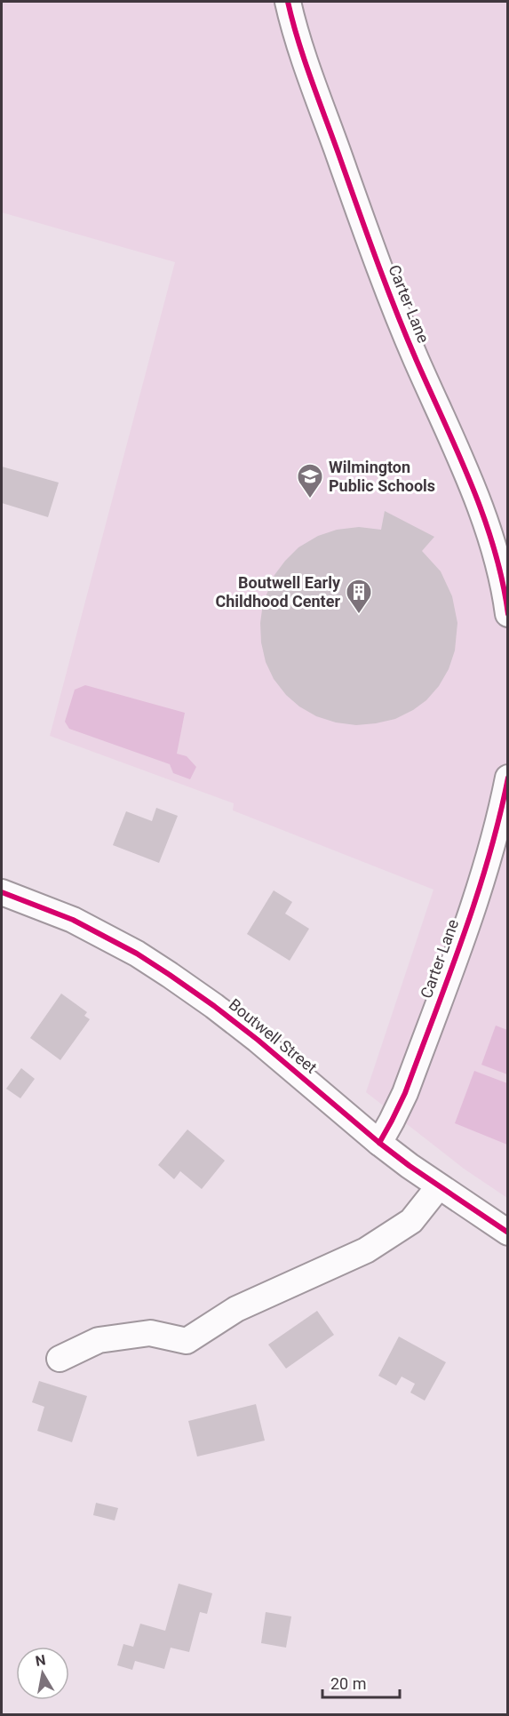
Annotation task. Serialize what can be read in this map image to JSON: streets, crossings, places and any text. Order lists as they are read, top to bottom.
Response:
{
  "streets": {
    "street": ["Carter Lane", "Boutwell Street"]
  },
  "crossings": [
    ["Carter Lane", "Boutwell Street"]
  ],
  "places": {
    "school or university": ["Wilmington Public Schools"],
    "building": ["Boutwell Early Childhood Center"]
  },
  "scale_bar": "20 m",
  "north": "top"
}
